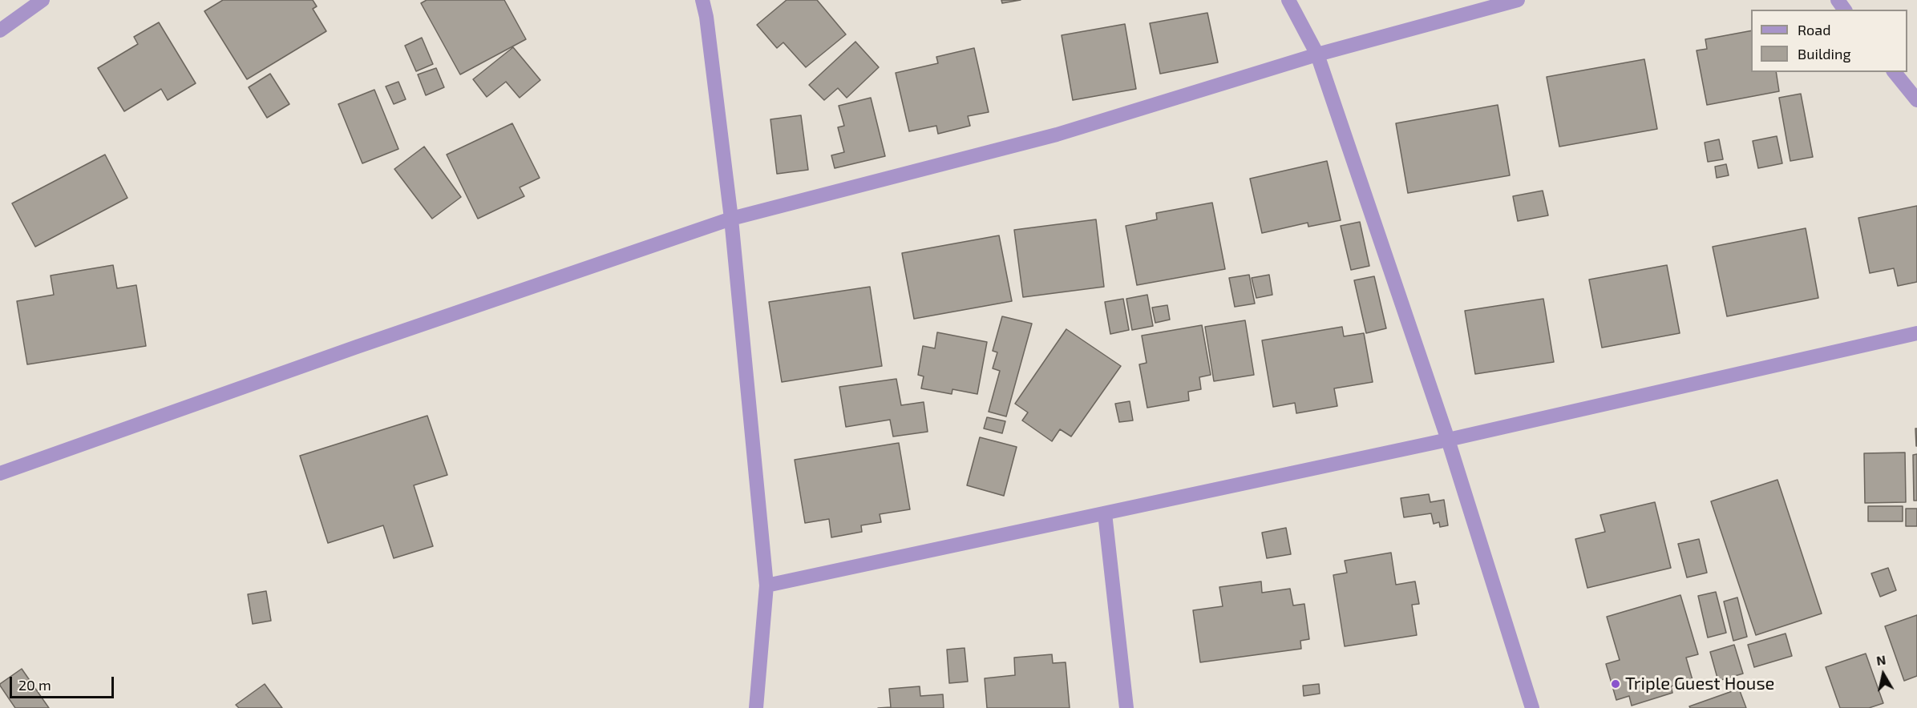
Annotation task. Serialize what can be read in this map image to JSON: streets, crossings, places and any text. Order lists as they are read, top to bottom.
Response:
{
  "places": ["Triple Guest House"],
  "legend": ["Road", "Building"],
  "scale_bar": "20 m",
  "north": "top"
}
